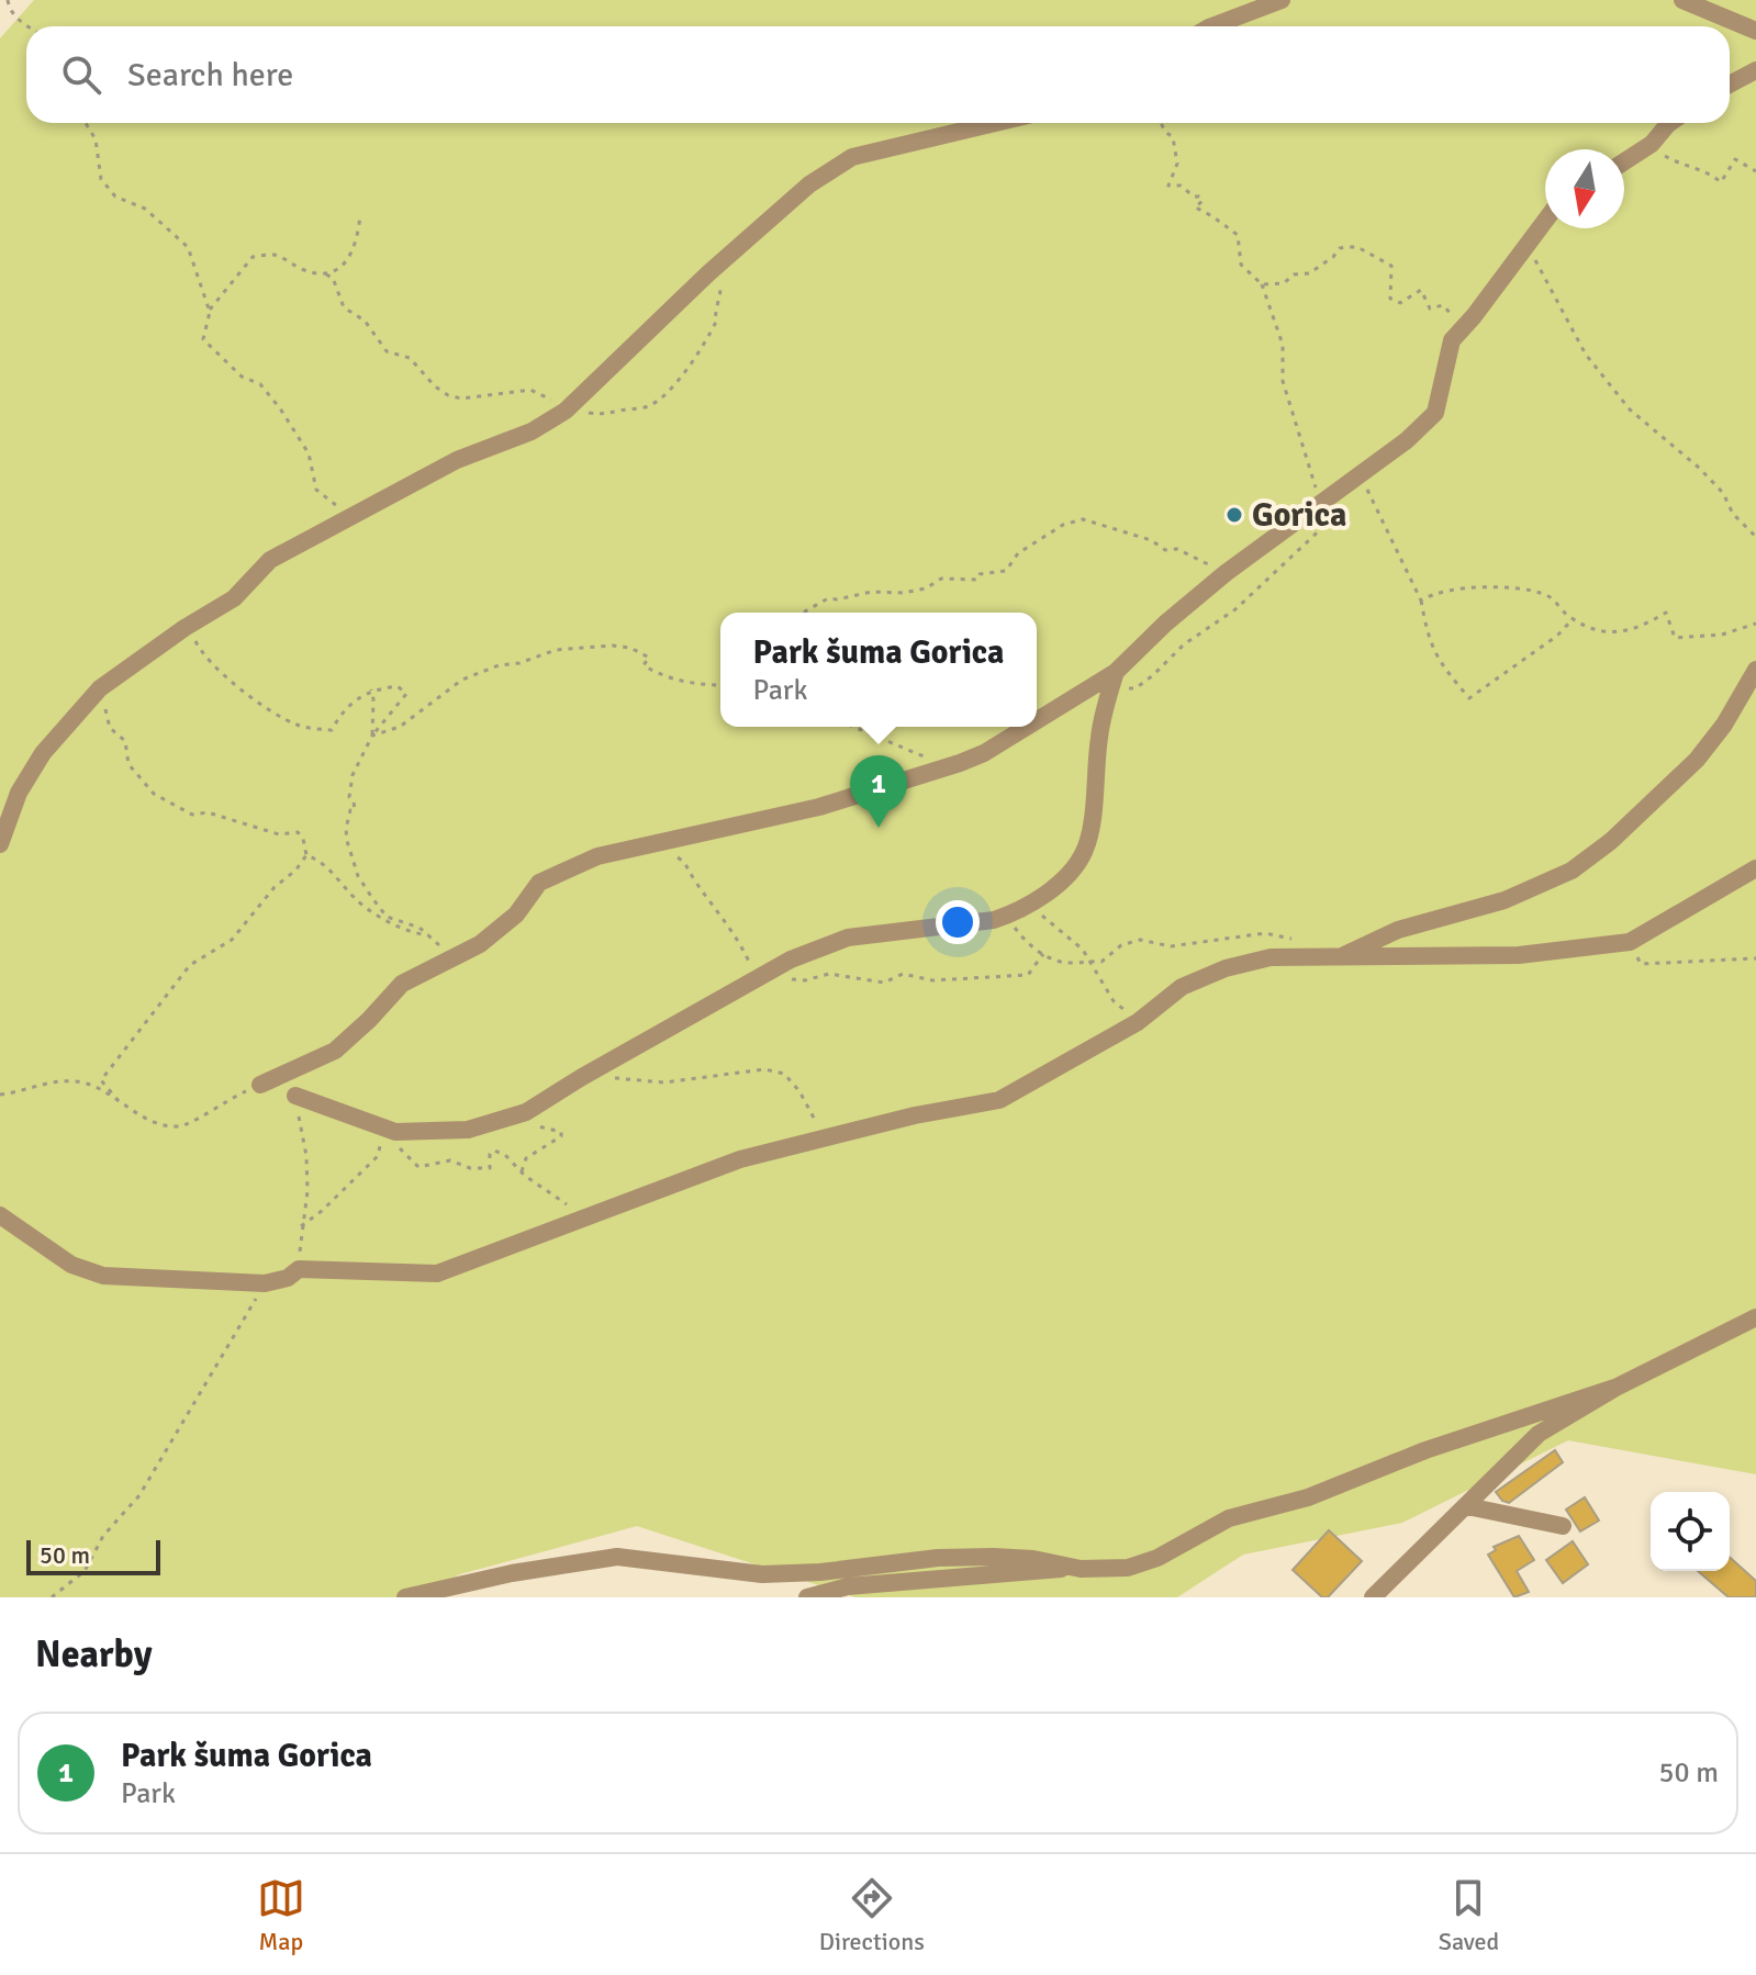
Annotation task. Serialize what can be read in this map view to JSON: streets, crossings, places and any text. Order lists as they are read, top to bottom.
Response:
{
  "places": ["Gorica"],
  "scale_bar": "50 m",
  "north": "bottom",
  "page": {
    "search": "Search here",
    "popup": ["Park šuma Gorica", "Park"],
    "pins": "1",
    "scale": "50 m",
    "heading": "Nearby",
    "list": [
      {
        "mark": "1",
        "name": "Park šuma Gorica",
        "note": "Park",
        "value": "50 m"
      }
    ],
    "nav": ["Map", "Directions", "Saved"]
  }
}
